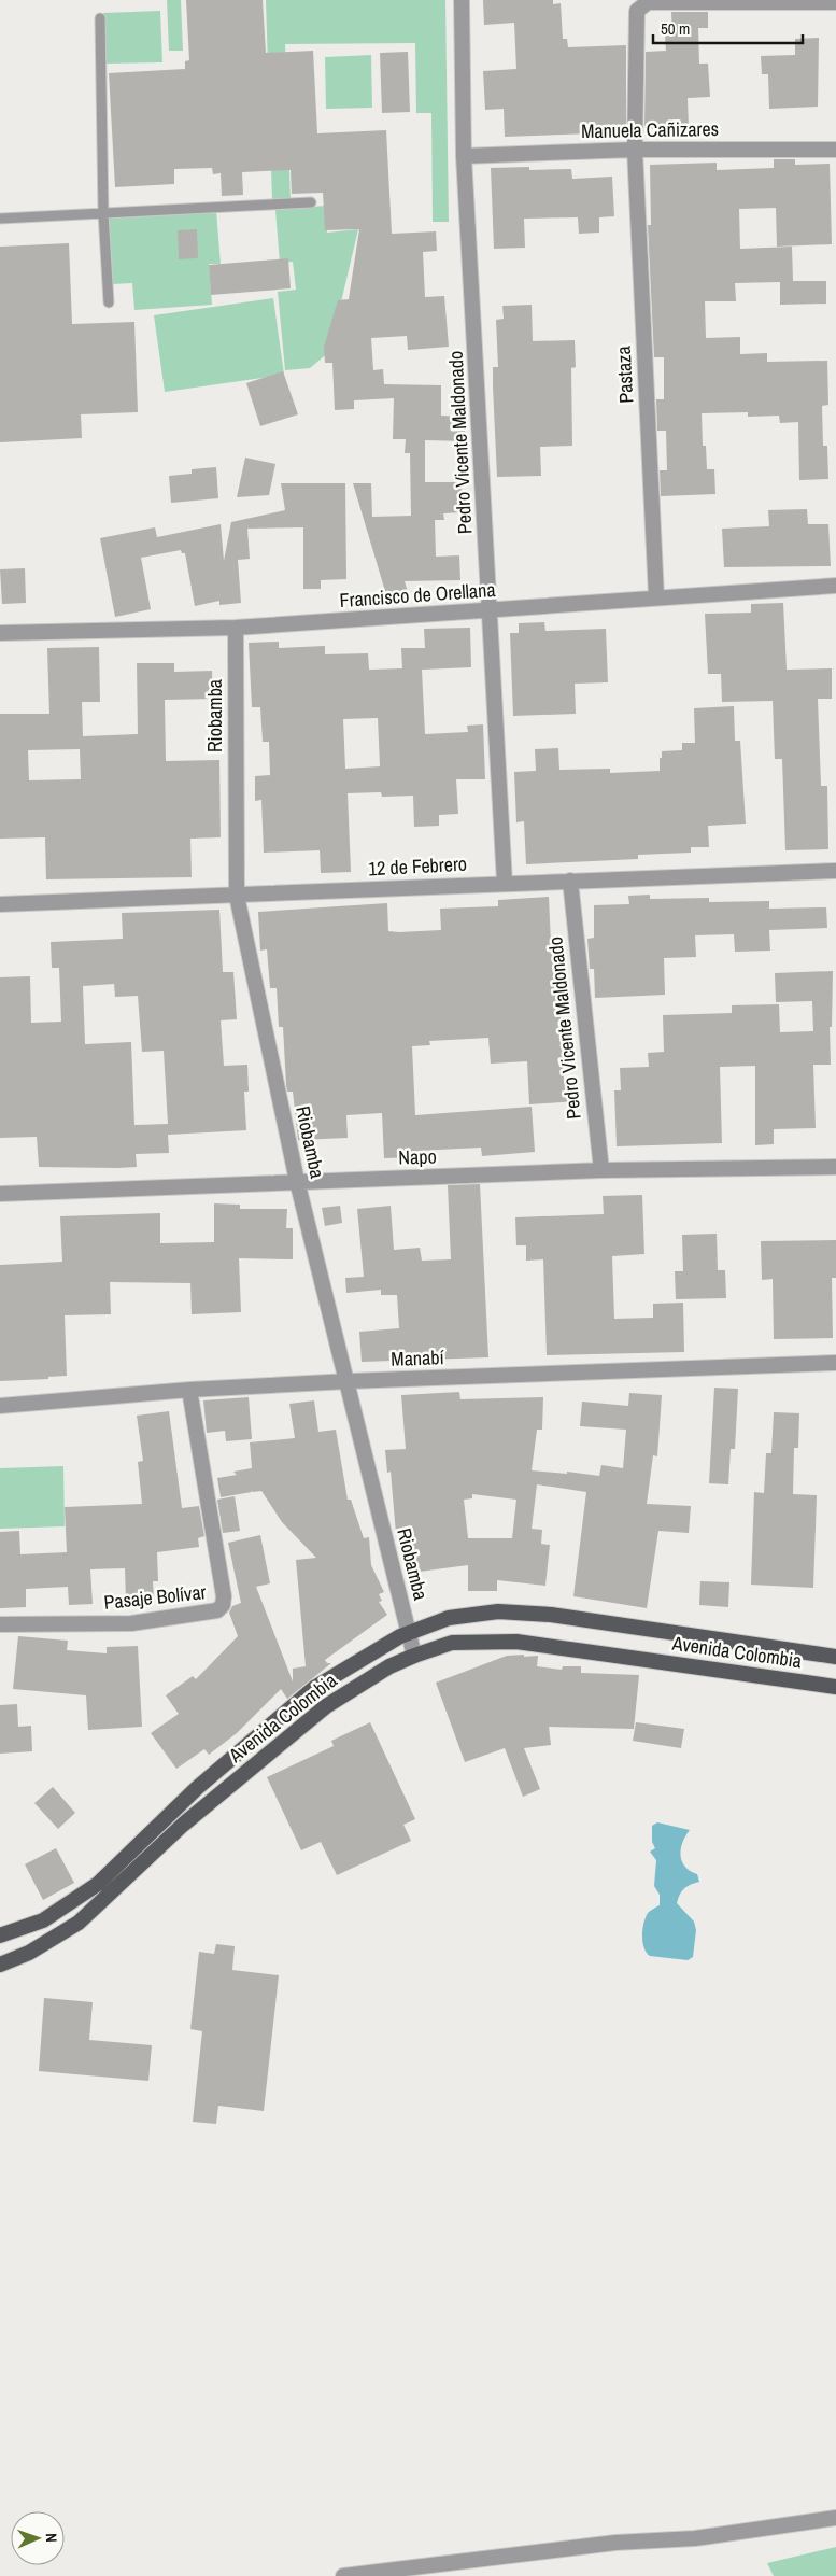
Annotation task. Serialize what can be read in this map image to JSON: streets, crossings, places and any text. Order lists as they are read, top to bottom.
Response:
{
  "streets": {
    "main road": ["Avenida Colombia"],
    "street": [
      "Manuela Cañizares",
      "Pastaza",
      "Pedro Vicente Maldonado",
      "Francisco de Orellana",
      "Riobamba",
      "12 de Febrero",
      "Napo",
      "Manabí",
      "Pasaje Bolívar"
    ]
  },
  "crossings": [
    ["Manuela Cañizares", "Pastaza"],
    ["Manuela Cañizares", "Pedro Vicente Maldonado"],
    ["Pastaza", "Francisco de Orellana"],
    ["Pedro Vicente Maldonado", "Francisco de Orellana"],
    ["Pedro Vicente Maldonado", "12 de Febrero"],
    ["Pedro Vicente Maldonado", "Napo"],
    ["Francisco de Orellana", "Riobamba"],
    ["Riobamba", "12 de Febrero"],
    ["Riobamba", "Napo"],
    ["Riobamba", "Manabí"],
    ["Riobamba", "Avenida Colombia"],
    ["Manabí", "Pasaje Bolívar"]
  ],
  "scale_bar": "50 m",
  "north": "right"
}
